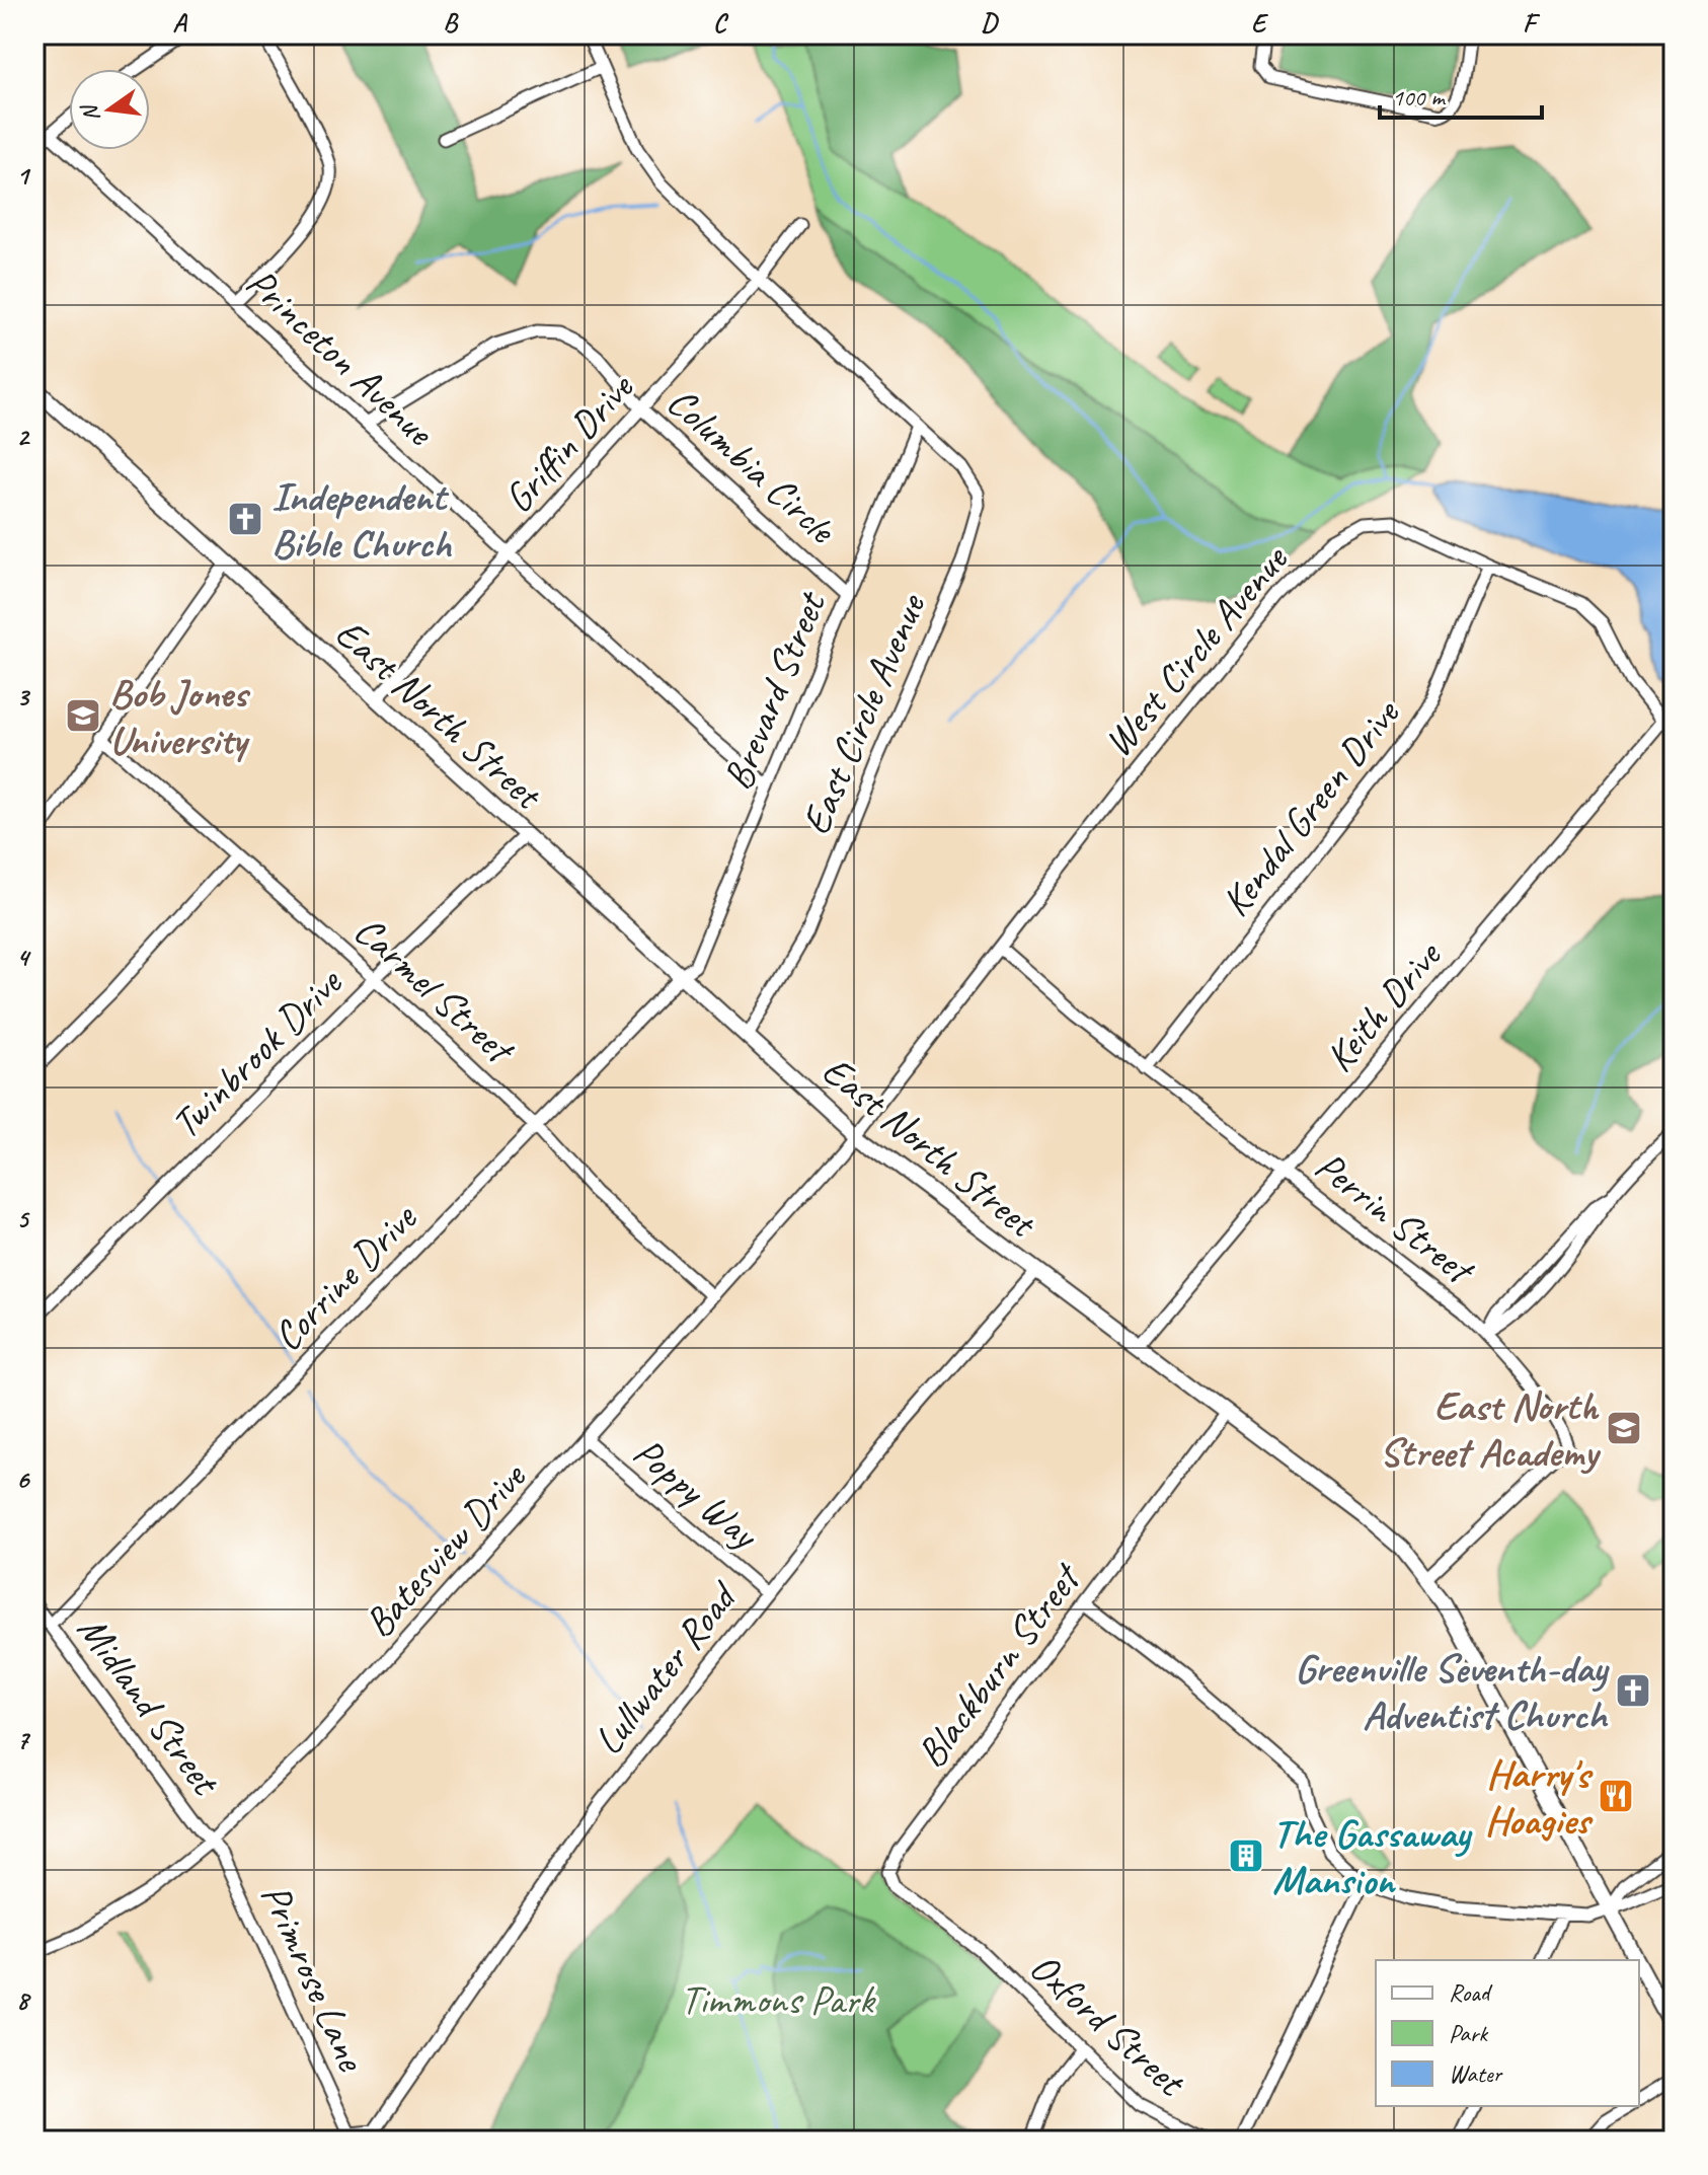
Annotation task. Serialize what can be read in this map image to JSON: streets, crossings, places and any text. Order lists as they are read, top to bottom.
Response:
{
  "streets": {
    "main road": ["East North Street"],
    "street": [
      "Princeton Avenue",
      "Griffin Drive",
      "Columbia Circle",
      "West Circle Avenue",
      "Brevard Street",
      "East Circle Avenue",
      "Kendal Green Drive",
      "Carmel Street",
      "Keith Drive",
      "Twinbrook Drive",
      "Perrin Street",
      "Corrine Drive",
      "Poppy Way",
      "Batesview Drive",
      "Blackburn Street",
      "Lullwater Road",
      "Midland Street",
      "Primrose Lane",
      "Oxford Street"
    ]
  },
  "crossings": [
    ["Princeton Avenue", "Griffin Drive"],
    ["Princeton Avenue", "Columbia Circle"],
    ["Princeton Avenue", "Brevard Street"],
    ["Griffin Drive", "Columbia Circle"],
    ["Griffin Drive", "East North Street"],
    ["Griffin Drive", "East Circle Avenue"],
    ["Columbia Circle", "Brevard Street"],
    ["West Circle Avenue", "East North Street"],
    ["West Circle Avenue", "Kendal Green Drive"],
    ["West Circle Avenue", "Keith Drive"],
    ["West Circle Avenue", "Perrin Street"],
    ["West Circle Avenue", "Batesview Drive"],
    ["Brevard Street", "East North Street"],
    ["Brevard Street", "East Circle Avenue"],
    ["Brevard Street", "Corrine Drive"],
    ["East North Street", "East Circle Avenue"],
    ["East North Street", "Keith Drive"],
    ["East North Street", "Twinbrook Drive"],
    ["East North Street", "Perrin Street"],
    ["East North Street", "Corrine Drive"],
    ["East North Street", "Batesview Drive"],
    ["East North Street", "Blackburn Street"],
    ["East North Street", "Lullwater Road"],
    ["Kendal Green Drive", "Perrin Street"],
    ["Carmel Street", "Twinbrook Drive"],
    ["Carmel Street", "Corrine Drive"],
    ["Carmel Street", "Batesview Drive"],
    ["Keith Drive", "Perrin Street"],
    ["Corrine Drive", "Midland Street"],
    ["Poppy Way", "Batesview Drive"],
    ["Poppy Way", "Lullwater Road"],
    ["Batesview Drive", "Midland Street"],
    ["Batesview Drive", "Primrose Lane"],
    ["Blackburn Street", "Oxford Street"],
    ["Lullwater Road", "Primrose Lane"],
    ["Midland Street", "Primrose Lane"]
  ],
  "parks": ["Timmons Park"],
  "places": {
    "church": ["Independent Bible Church", "Greenville Seventh-day Adventist Church"],
    "school or university": ["Bob Jones University", "East North Street Academy"],
    "restaurant": ["Harry's Hoagies"],
    "building": ["The Gassaway Mansion"]
  },
  "legend": ["Road", "Park", "Water"],
  "scale_bar": "100 m",
  "north": "left",
  "grid": {
    "columns": [
      "A",
      "B",
      "C",
      "D",
      "E",
      "F"
    ],
    "rows": [
      "1",
      "2",
      "3",
      "4",
      "5",
      "6",
      "7",
      "8"
    ]
  }
}
